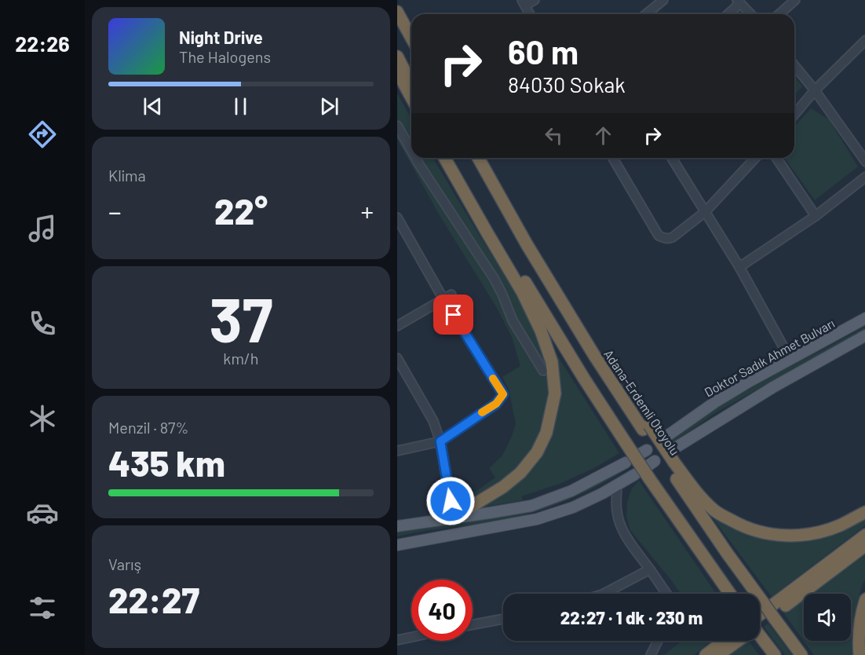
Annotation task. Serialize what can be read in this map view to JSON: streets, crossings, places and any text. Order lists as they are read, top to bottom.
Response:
{
  "streets": {
    "highway": ["Adana-Erdemli Otoyolu"],
    "main road": ["Doktor Sadık Ahmet Bulvarı"]
  },
  "page": {
    "tabs": "22:26",
    "turn": ["60 m", "84030 Sokak"],
    "song": ["Night Drive", "The Halogens"],
    "tile": [
      "Klima",
      ["37", "km/h"],
      ["Menzil · 87%", "435 km"],
      ["Varış", "22:27"]
    ],
    "heat": ["−", "22°", "+"],
    "limit": "40",
    "trip": "22:27 · 1 dk · 230 m"
  }
}
